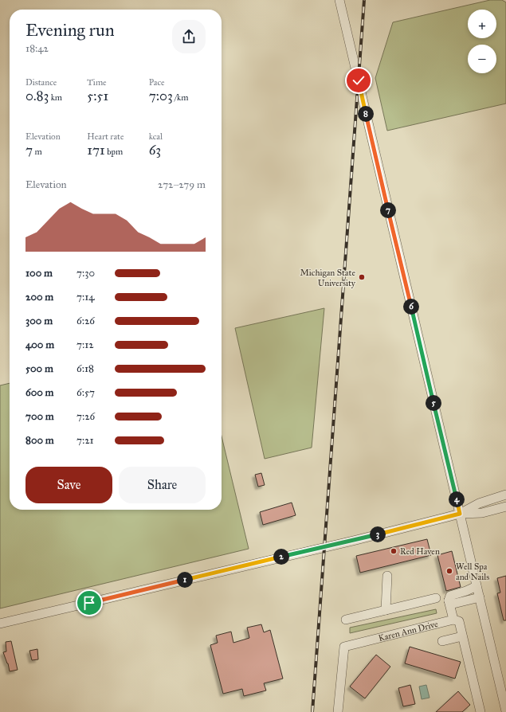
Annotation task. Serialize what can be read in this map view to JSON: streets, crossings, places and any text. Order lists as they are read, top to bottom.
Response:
{
  "streets": {
    "street": ["Karen Ann Drive"]
  },
  "places": ["Michigan State University", "Red Haven", "Well Spa and Nails"],
  "page": {
    "map_buttons": ["+", "−"],
    "heading": ["Evening run", "18:42"],
    "stats": [
      ["Distance", "0.83 km"],
      ["Time", "5:51"],
      ["Pace", "7:03 /km"],
      ["Elevation", "7 m"],
      ["Heart rate", "171 bpm"],
      ["kcal", "63"]
    ],
    "pins": [
      "8",
      "7",
      "6",
      "5",
      "4",
      "3",
      "2",
      "1"
    ],
    "chart": ["Elevation", "272–279 m"],
    "list": [
      {
        "name": "100 m",
        "note": "7:30"
      },
      {
        "name": "200 m",
        "note": "7:14"
      },
      {
        "name": "300 m",
        "note": "6:26"
      },
      {
        "name": "400 m",
        "note": "7:12"
      },
      {
        "name": "500 m",
        "note": "6:18"
      },
      {
        "name": "600 m",
        "note": "6:57"
      },
      {
        "name": "700 m",
        "note": "7:26"
      },
      {
        "name": "800 m",
        "note": "7:21"
      }
    ],
    "buttons": ["Save", "Share"]
  }
}
